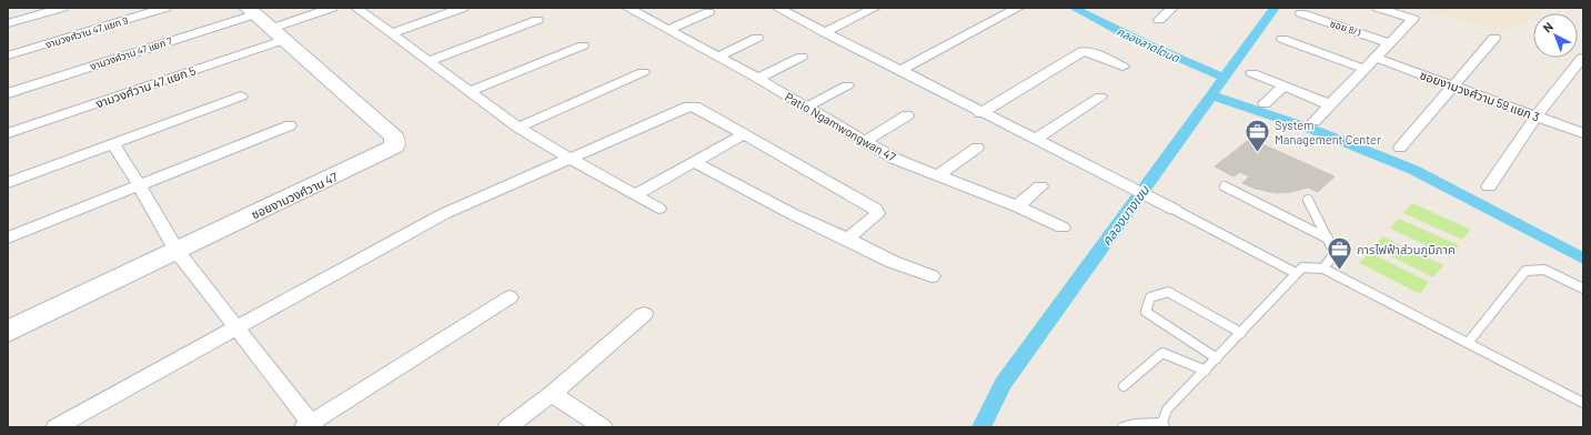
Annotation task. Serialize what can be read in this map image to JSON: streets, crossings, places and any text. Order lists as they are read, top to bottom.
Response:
{
  "streets": {
    "street": [
      "ซอย 8/1",
      "งามวงศ์วาน 47 แยก 9",
      "งามวงศ์วาน 47 แยก 7",
      "งามวงศ์วาน 47 แยก 5",
      "ซอยงามวงศ์วาน 59 แยก 3",
      "Patio Ngamwongwan 47",
      "ซอยงามวงศ์วาน 47"
    ]
  },
  "crossings": [
    ["งามวงศ์วาน 47 แยก 7", "งามวงศ์วาน 47 แยก 5"],
    ["งามวงศ์วาน 47 แยก 7", "ซอยงามวงศ์วาน 47"],
    ["งามวงศ์วาน 47 แยก 5", "ซอยงามวงศ์วาน 47"]
  ],
  "water": ["คลองลาดโตนด", "คลองบางเขน"],
  "places": {
    "office": ["System Management Center", "การไฟฟ้าส่วนภูมิภาค"]
  },
  "north": "top left"
}
